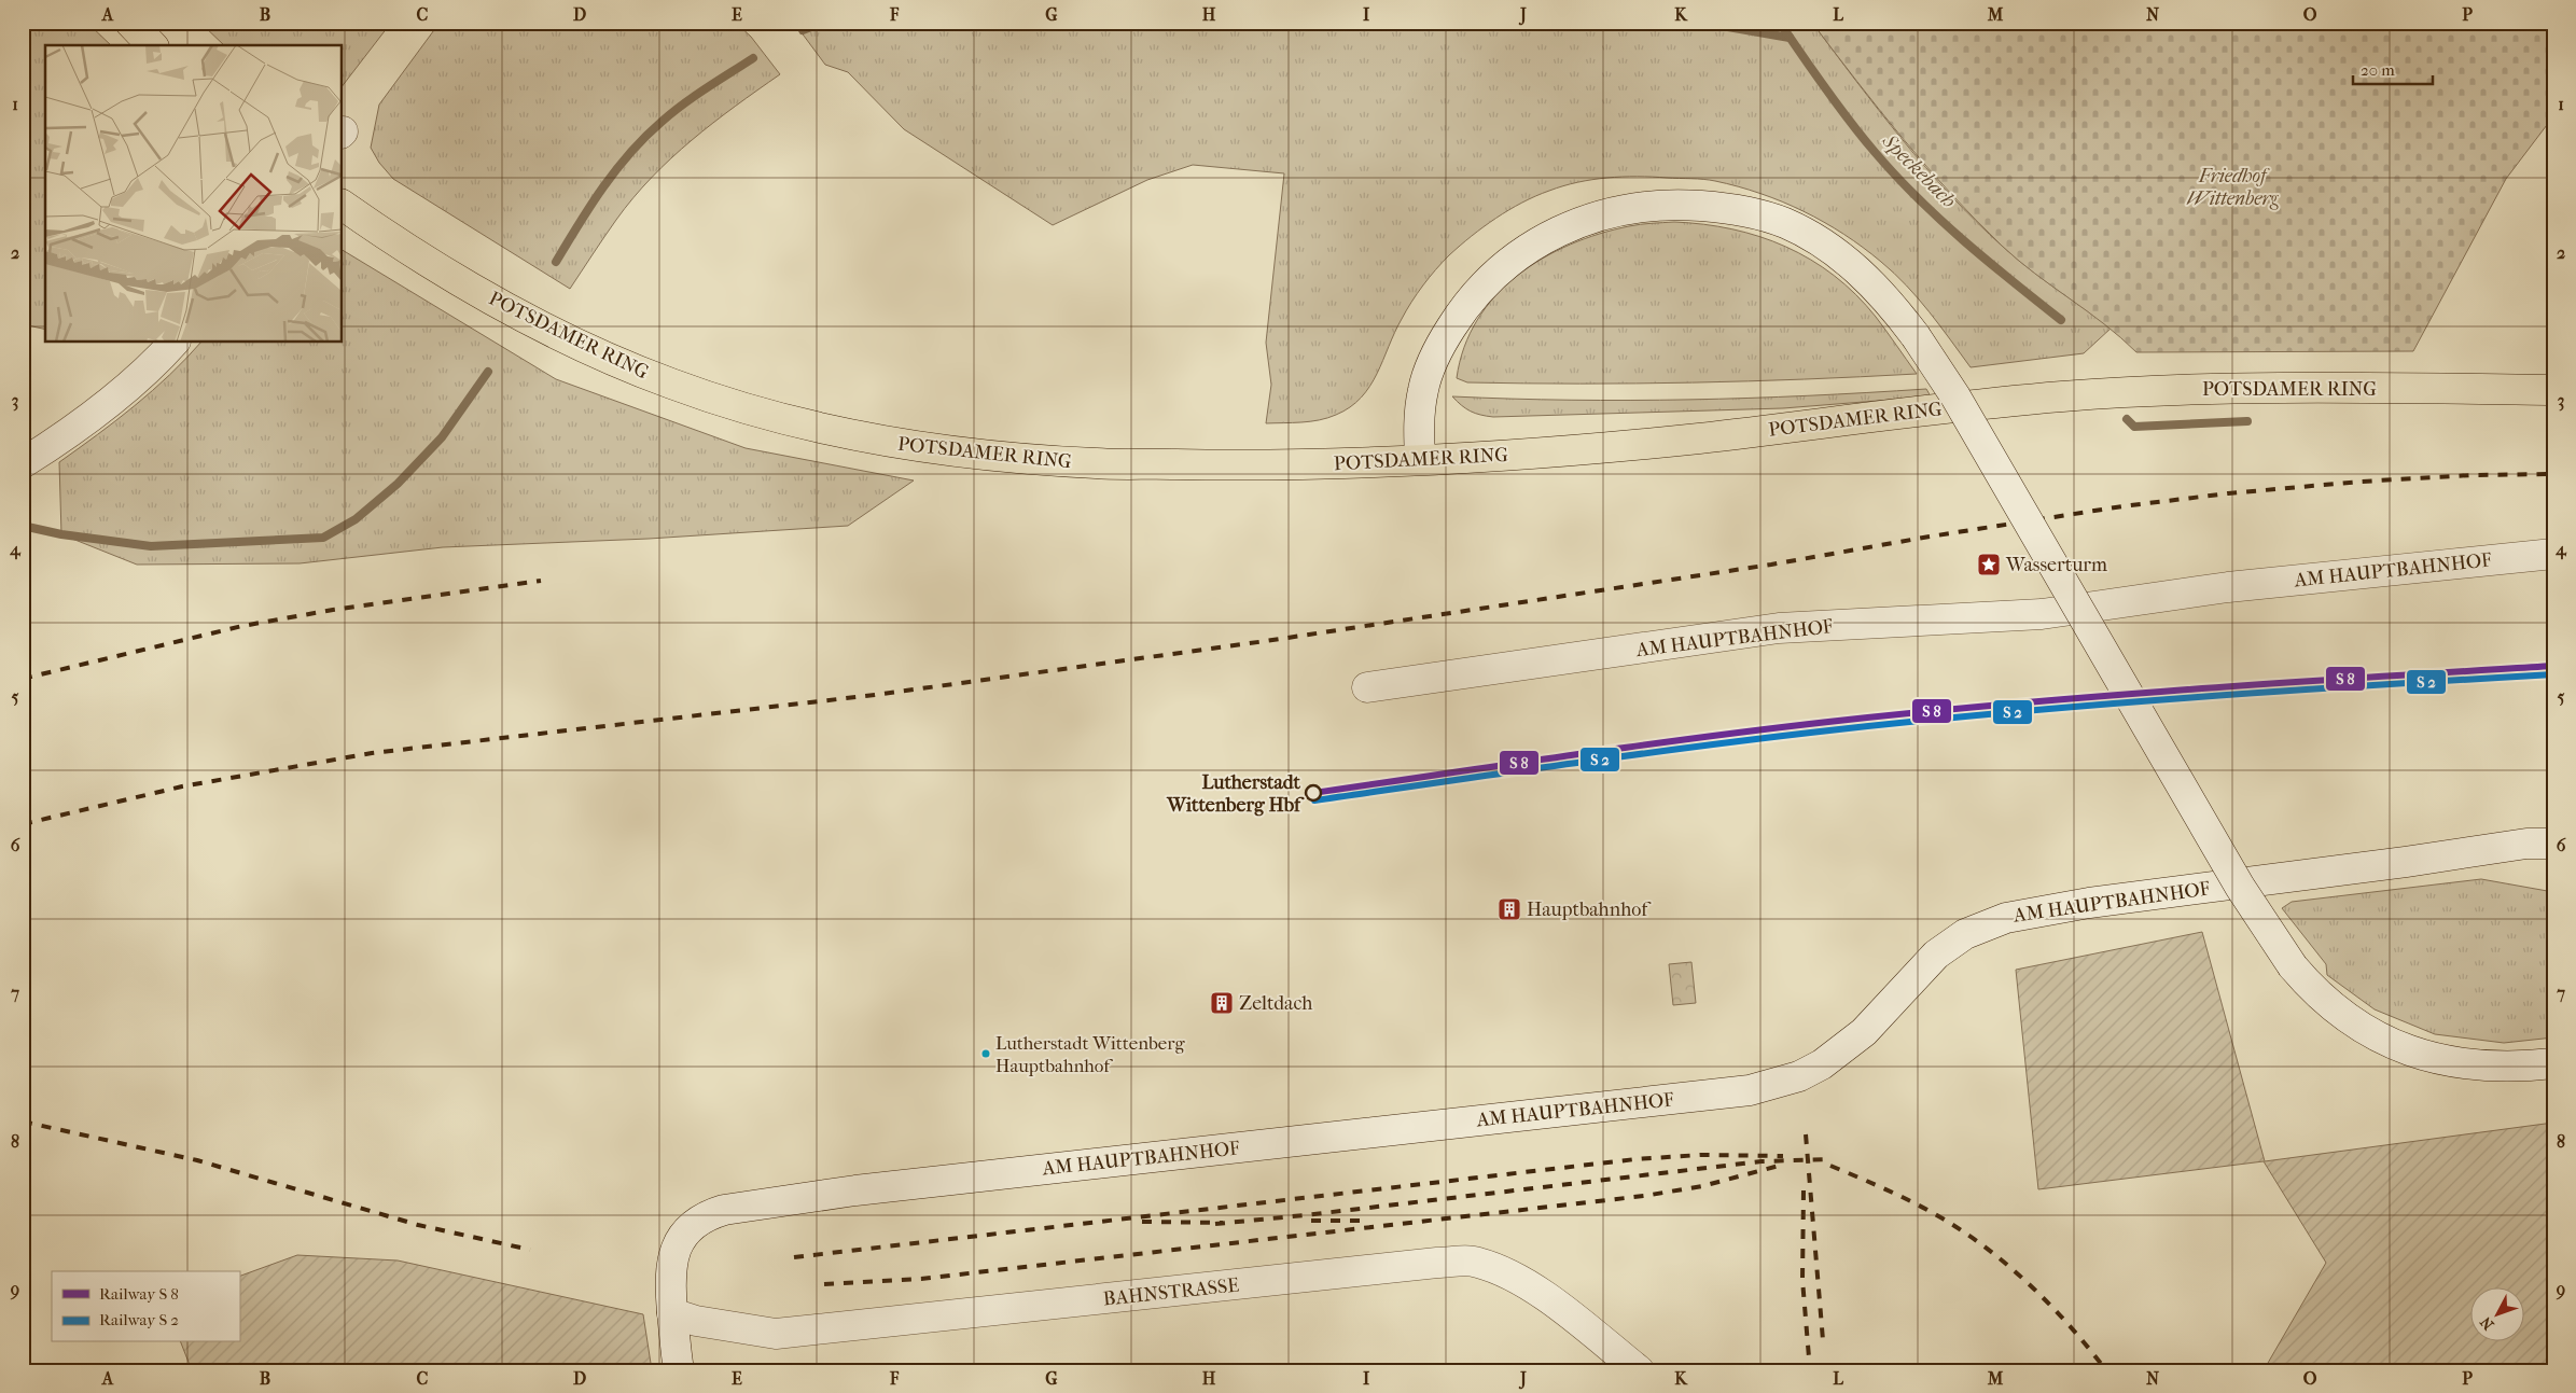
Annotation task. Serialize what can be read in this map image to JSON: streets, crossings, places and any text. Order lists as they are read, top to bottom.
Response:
{
  "streets": {
    "main road": ["POTSDAMER RING"],
    "street": ["AM HAUPTBAHNHOF", "BAHNSTRASSE"]
  },
  "crossings": [
    ["AM HAUPTBAHNHOF", "BAHNSTRASSE"]
  ],
  "water": ["Speckebach"],
  "parks": ["Friedhof Wittenberg"],
  "places": {
    "place": ["Wasserturm"],
    "other": ["Lutherstadt Wittenberg Hbf", "Lutherstadt Wittenberg Hauptbahnhof"],
    "building": ["Hauptbahnhof", "Zeltdach"]
  },
  "legend": ["Railway S 8", "Railway S 2"],
  "scale_bar": "20 m",
  "north": "bottom left",
  "grid": {
    "columns": [
      "A",
      "B",
      "C",
      "D",
      "E",
      "F",
      "G",
      "H",
      "I",
      "J",
      "K",
      "L",
      "M",
      "N",
      "O",
      "P"
    ],
    "rows": [
      "1",
      "2",
      "3",
      "4",
      "5",
      "6",
      "7",
      "8",
      "9"
    ]
  }
}
